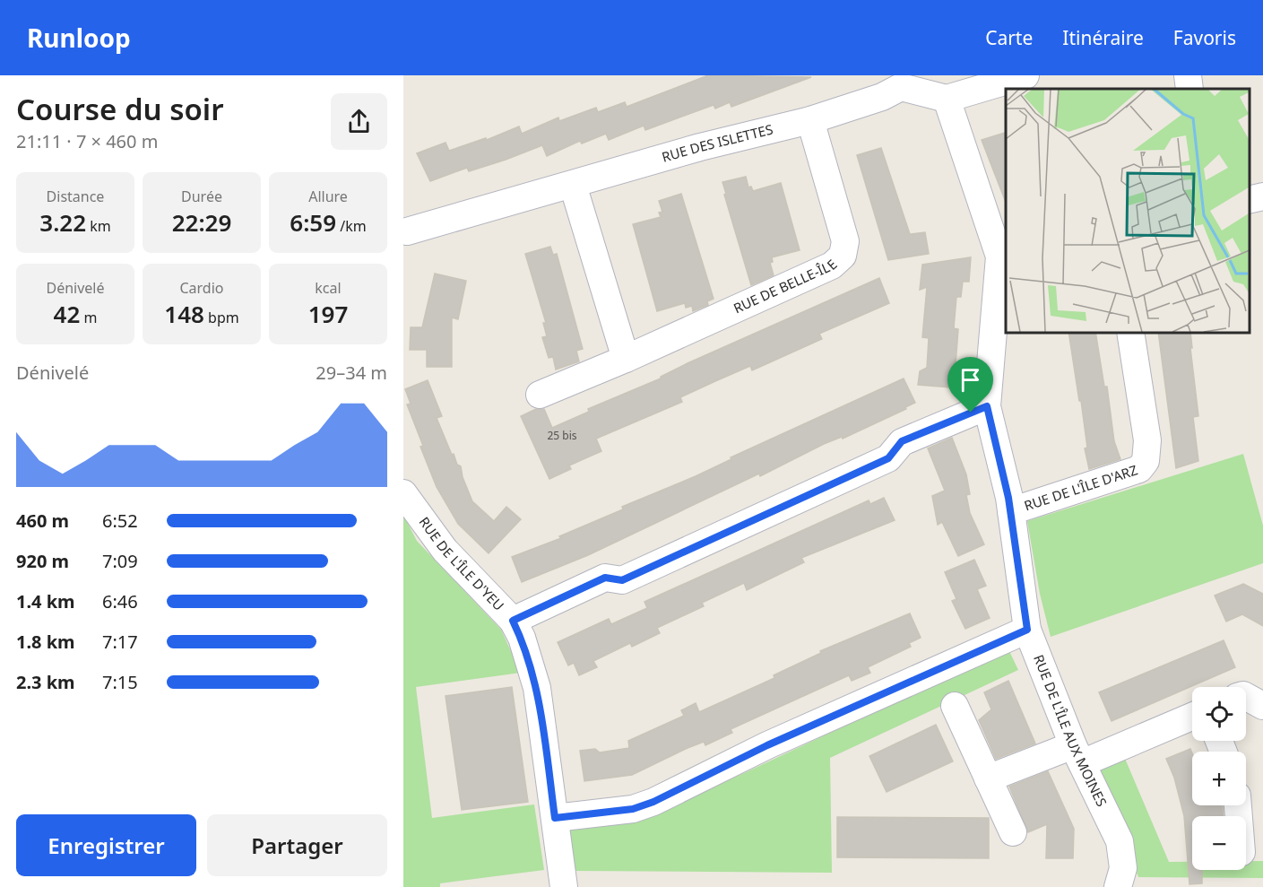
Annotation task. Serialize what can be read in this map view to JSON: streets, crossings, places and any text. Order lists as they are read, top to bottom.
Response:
{
  "streets": {
    "street": [
      "RUE DES ISLETTES",
      "RUE DE BELLE-ÎLE",
      "RUE DE L'ÎLE D'ARZ",
      "RUE DE L'ÎLE D'YEU",
      "RUE DE L'ÎLE AUX MOINES"
    ]
  },
  "crossings": [
    ["RUE DES ISLETTES", "RUE DE BELLE-ÎLE"],
    ["RUE DES ISLETTES", "RUE DE L'ÎLE AUX MOINES"],
    ["RUE DE L'ÎLE D'ARZ", "RUE DE L'ÎLE AUX MOINES"]
  ],
  "house_numbers": ["25 bis"],
  "page": {
    "header": "Runloop",
    "nav": ["Carte", "Itinéraire", "Favoris"],
    "heading": ["Course du soir", "21:11 · 7 × 460 m"],
    "stats": [
      ["Distance", "3.22 km"],
      ["Durée", "22:29"],
      ["Allure", "6:59 /km"],
      ["Dénivelé", "42 m"],
      ["Cardio", "148 bpm"],
      ["kcal", "197"]
    ],
    "chart": ["Dénivelé", "29–34 m"],
    "list": [
      {
        "name": "460 m",
        "note": "6:52"
      },
      {
        "name": "920 m",
        "note": "7:09"
      },
      {
        "name": "1.4 km",
        "note": "6:46"
      },
      {
        "name": "1.8 km",
        "note": "7:17"
      },
      {
        "name": "2.3 km",
        "note": "7:15"
      }
    ],
    "map_buttons": ["+", "−"],
    "buttons": ["Enregistrer", "Partager"]
  }
}
